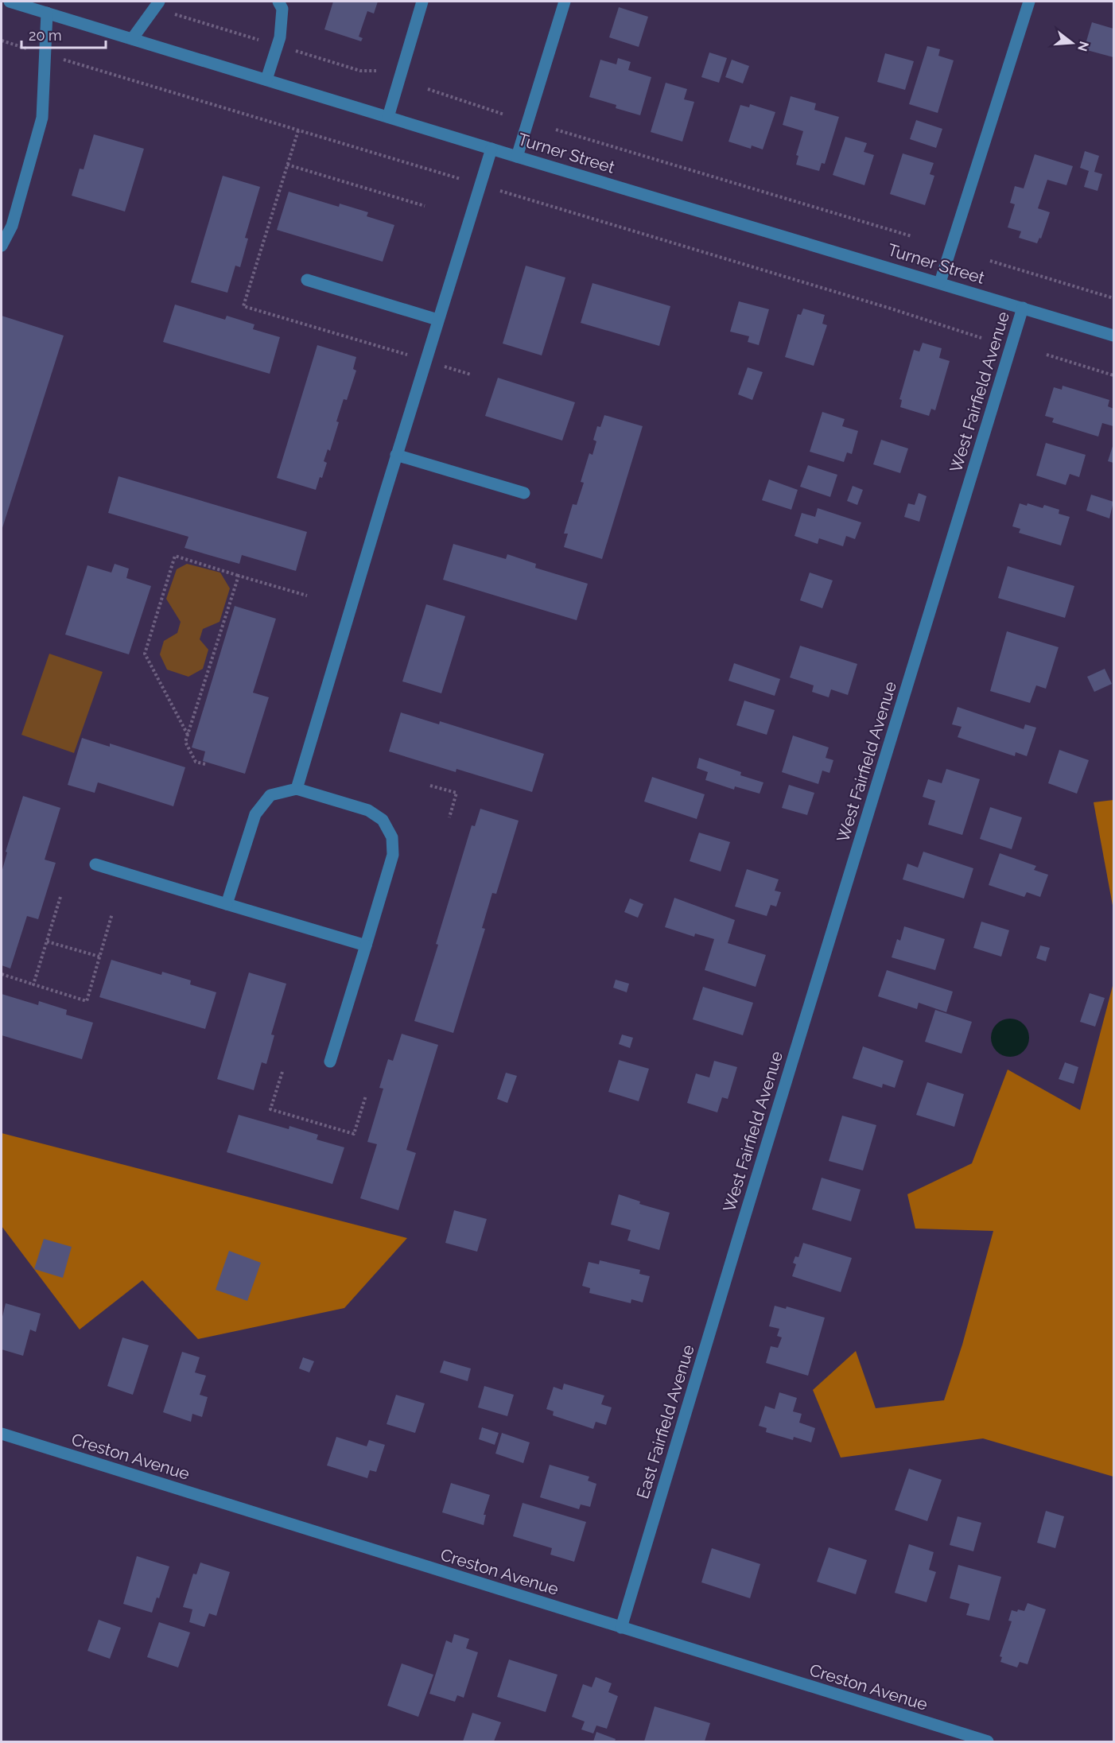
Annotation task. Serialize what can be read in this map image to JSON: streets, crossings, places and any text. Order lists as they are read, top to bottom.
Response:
{
  "streets": {
    "street": [
      "Turner Street",
      "West Fairfield Avenue",
      "East Fairfield Avenue",
      "Creston Avenue"
    ]
  },
  "crossings": [
    ["Turner Street", "West Fairfield Avenue"],
    ["West Fairfield Avenue", "East Fairfield Avenue"],
    ["East Fairfield Avenue", "Creston Avenue"]
  ],
  "scale_bar": "20 m",
  "north": "right"
}
